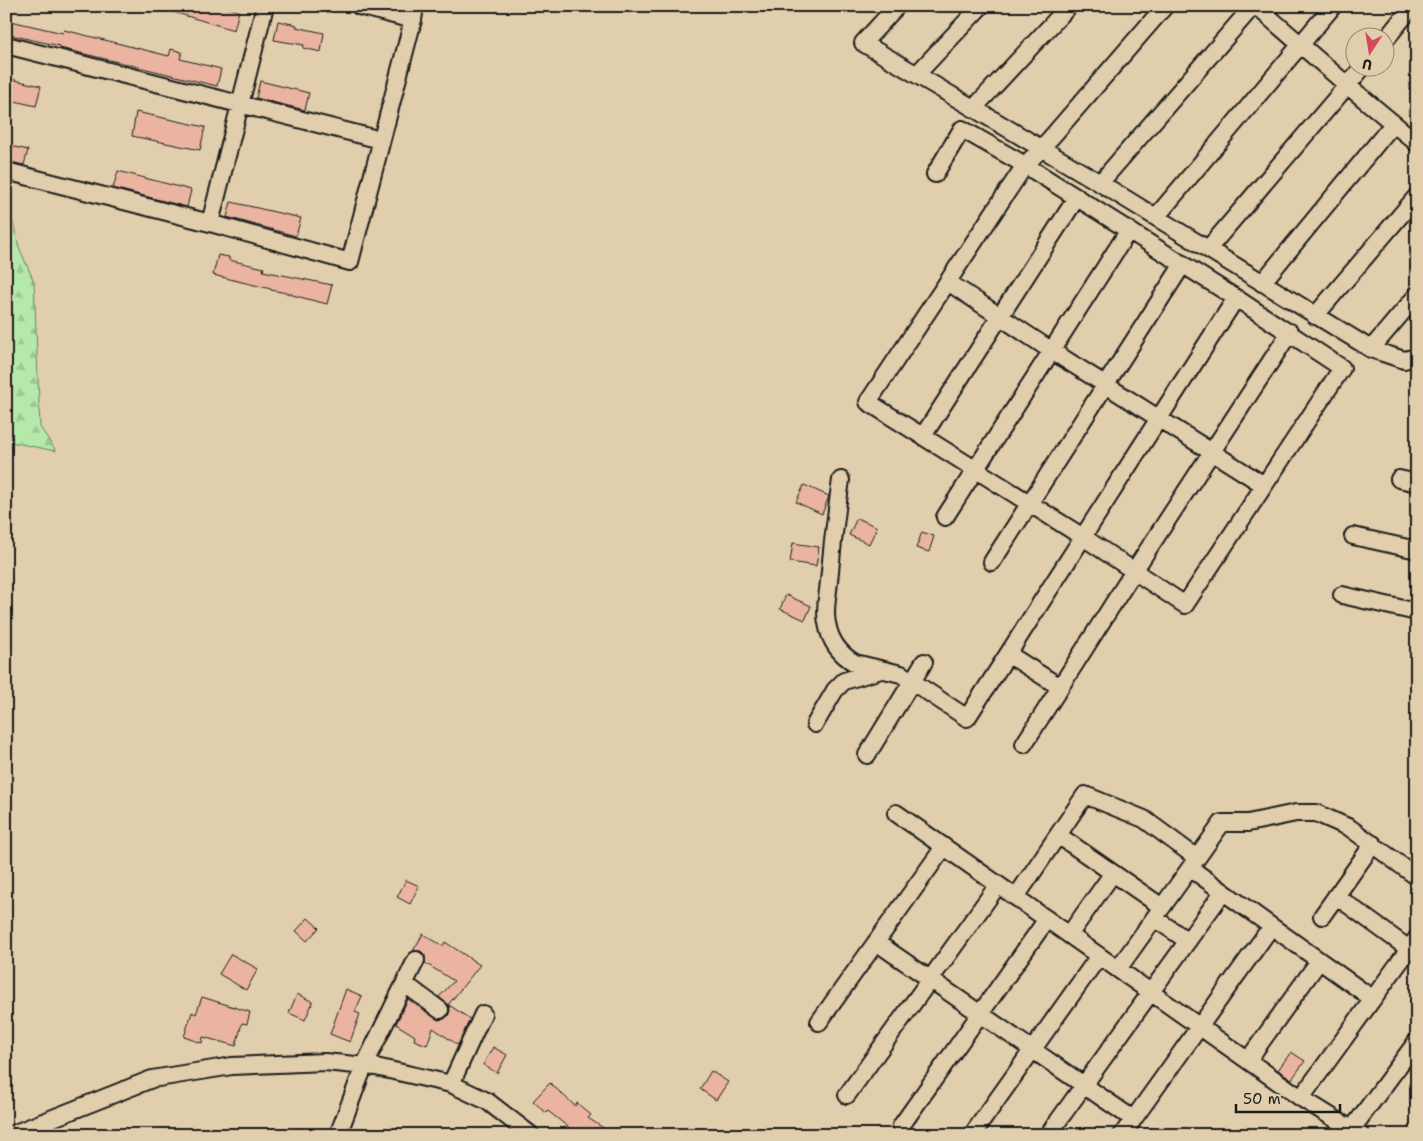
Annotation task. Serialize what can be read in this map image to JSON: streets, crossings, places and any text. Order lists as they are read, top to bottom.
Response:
{
  "scale_bar": "50 m",
  "north": "bottom"
}
